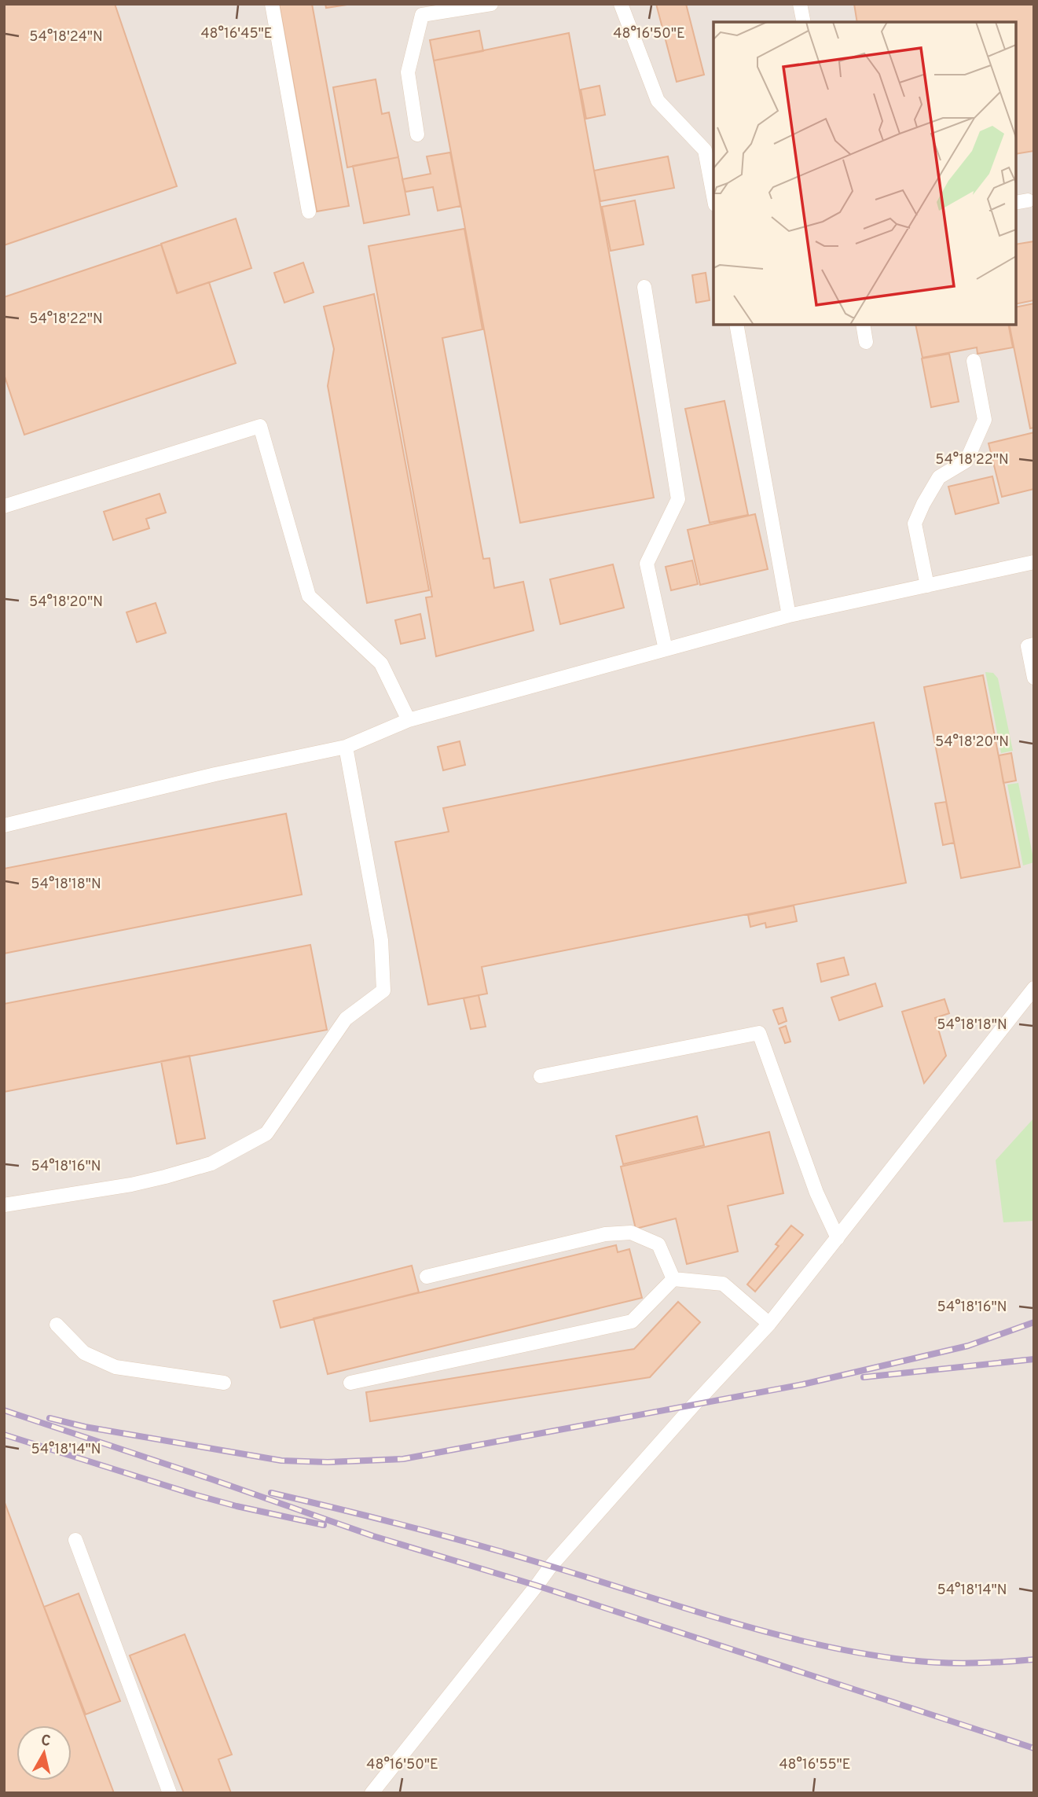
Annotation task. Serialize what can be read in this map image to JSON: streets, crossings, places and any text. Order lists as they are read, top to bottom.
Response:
{
  "north": "top",
  "coordinates": [
    "48°16'45\"E",
    "48°16'50\"E",
    "54°18'24\"N",
    "54°18'22\"N",
    "54°18'20\"N",
    "54°18'18\"N",
    "54°18'16\"N",
    "54°18'14\"N",
    "48°16'55\"E"
  ]
}
